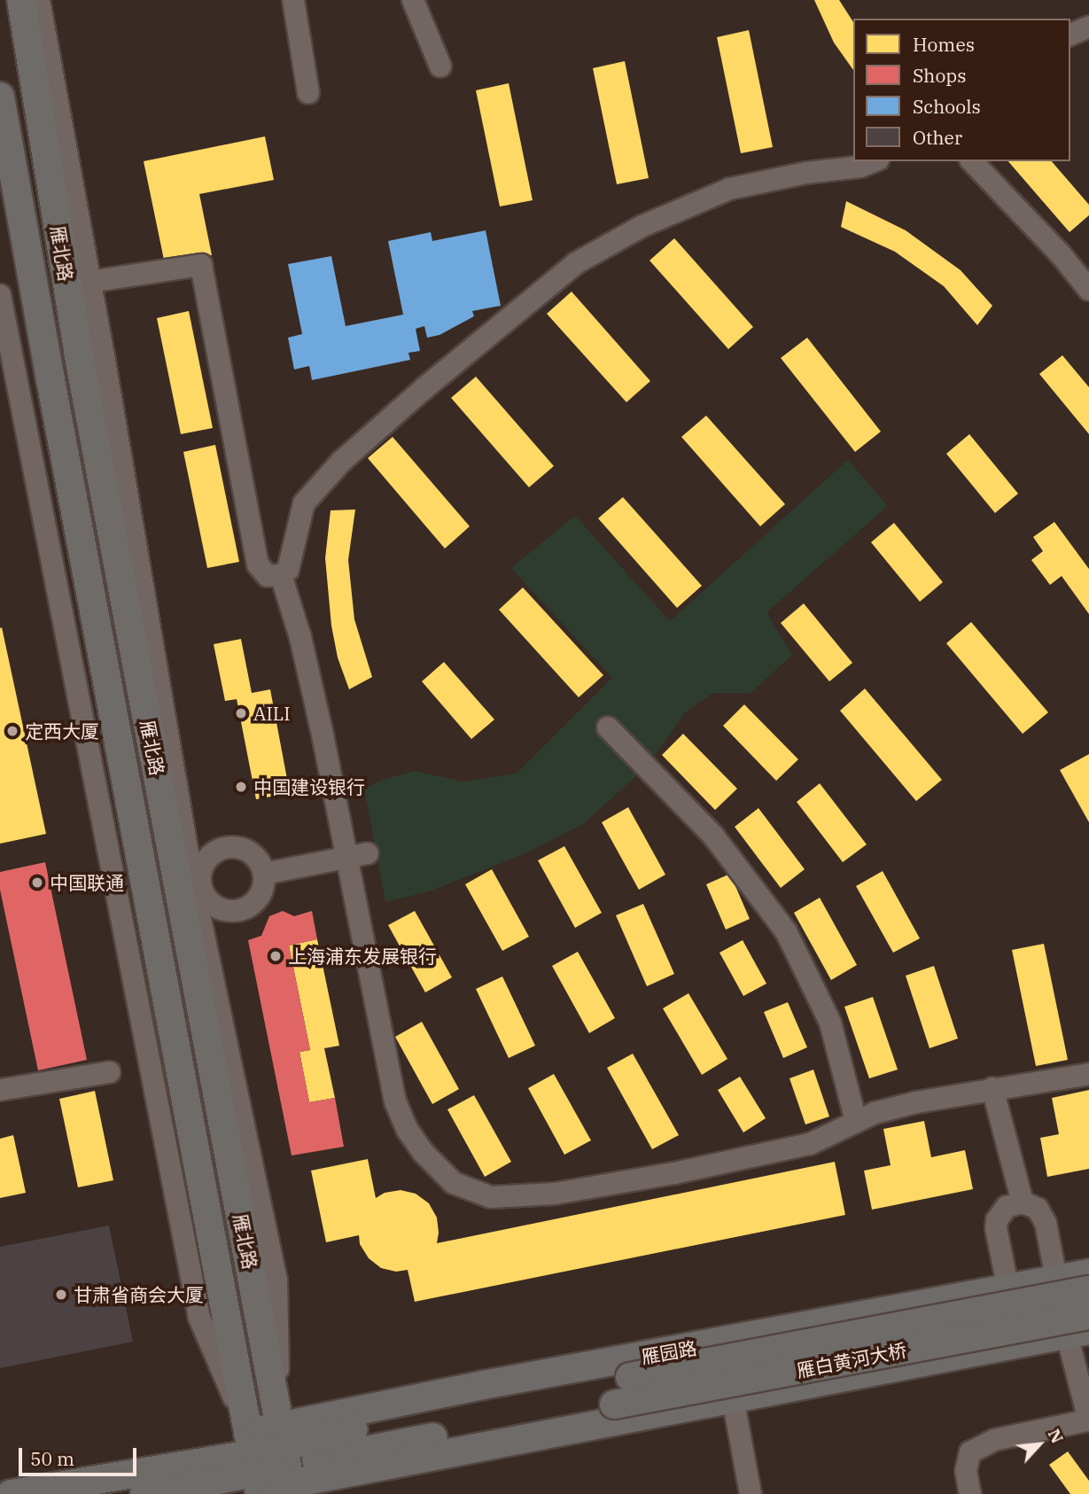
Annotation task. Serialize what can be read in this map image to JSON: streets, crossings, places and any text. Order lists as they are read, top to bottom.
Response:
{
  "streets": {
    "main road": ["雁北路", "雁园路", "雁白黄河大桥"]
  },
  "crossings": [
    ["雁北路", "雁园路"],
    ["雁园路", "雁白黄河大桥"]
  ],
  "places": [
    "AILI",
    "定西大厦",
    "中国建设银行",
    "中国联通",
    "上海浦东发展银行",
    "甘肃省商会大厦"
  ],
  "legend": [
    "Homes",
    "Shops",
    "Schools",
    "Other"
  ],
  "scale_bar": "50 m",
  "north": "top right"
}
